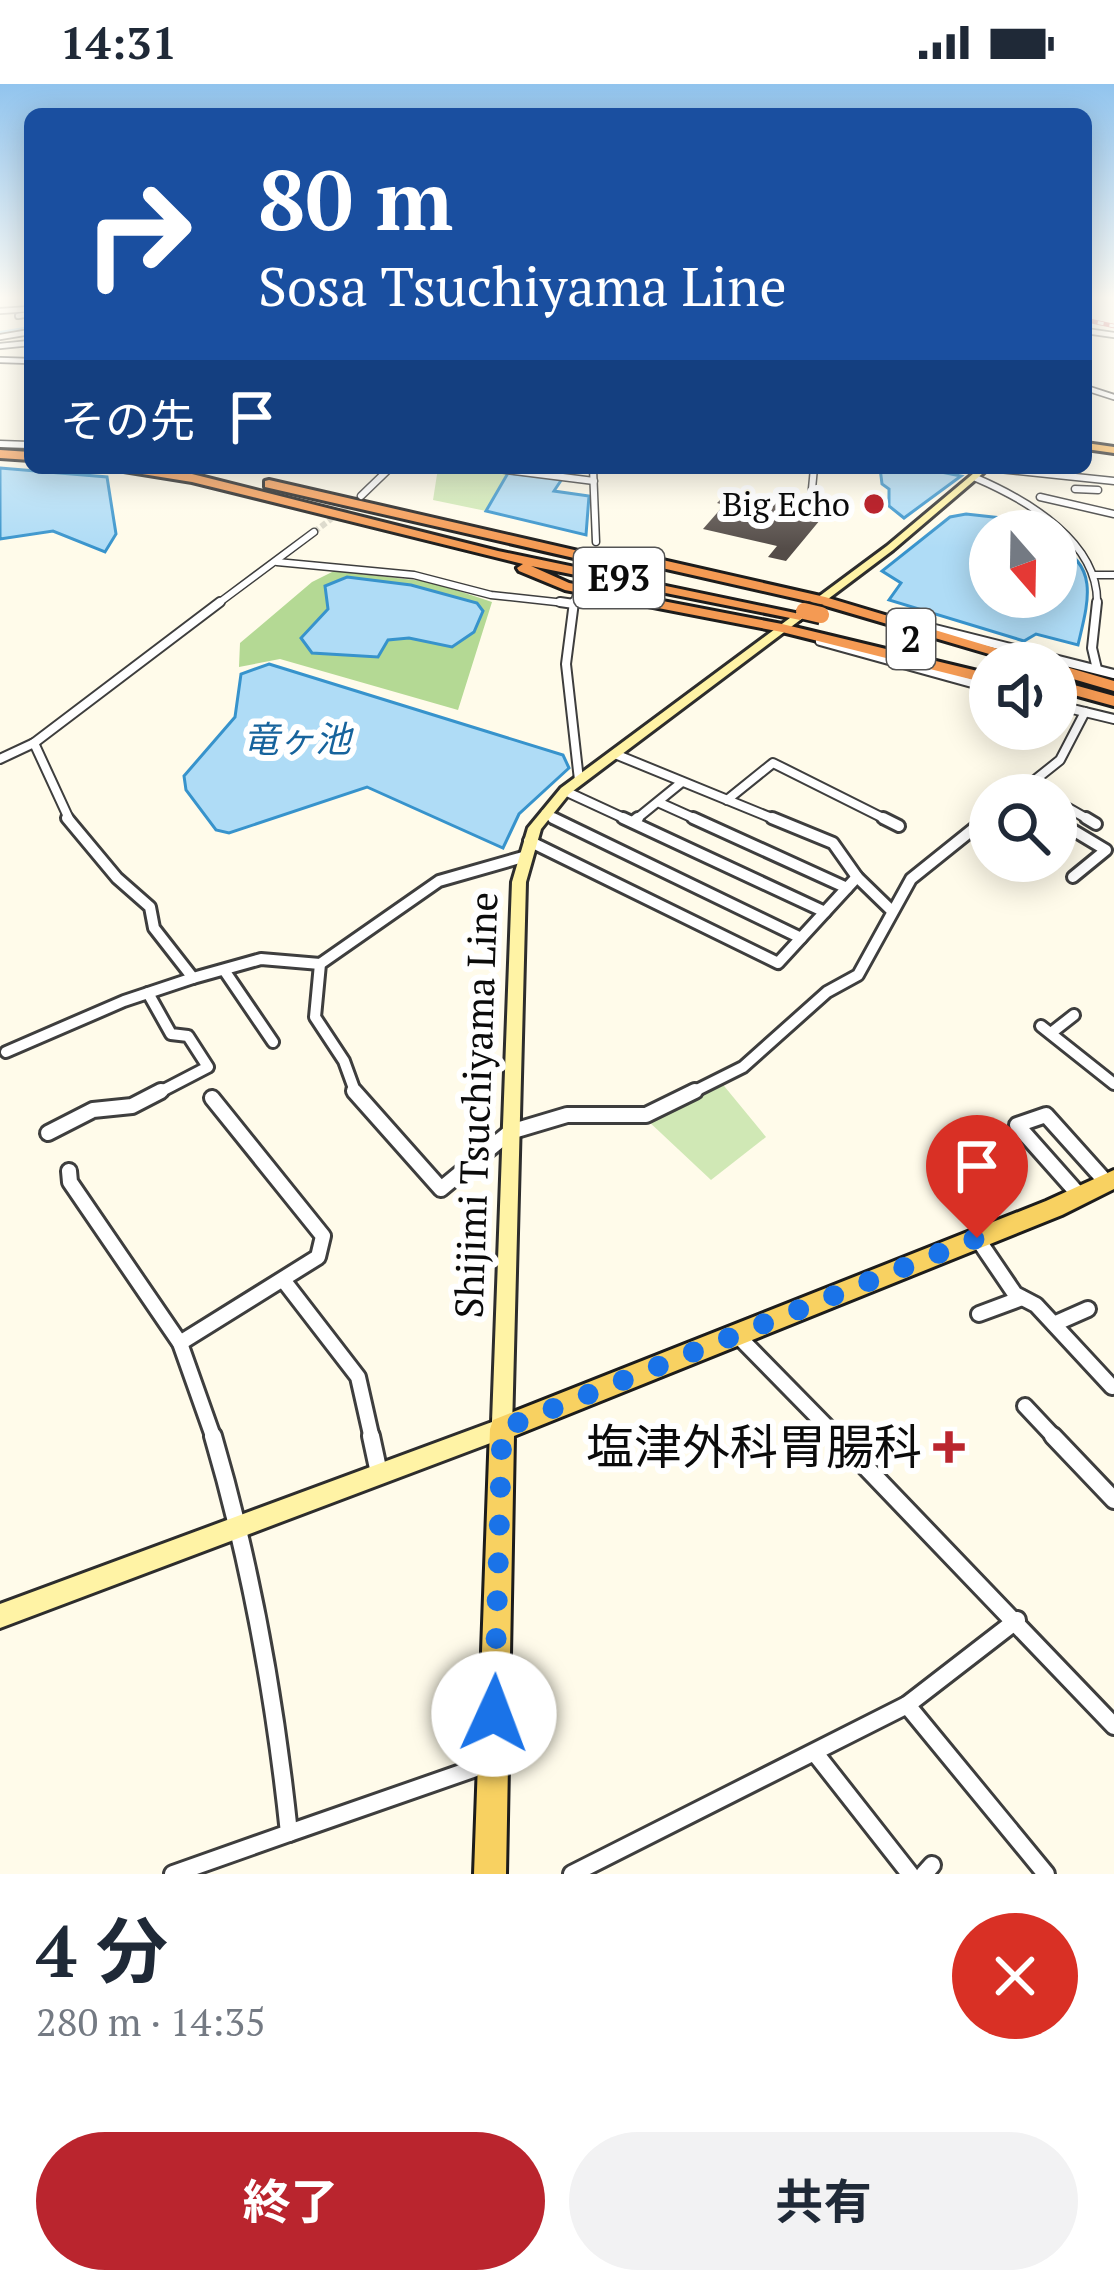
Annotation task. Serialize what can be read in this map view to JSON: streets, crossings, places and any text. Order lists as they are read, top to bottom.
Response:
{
  "streets": {
    "highway": ["E93", "2"],
    "main road": ["Shijimi Tsuchiyama Line"]
  },
  "crossings": [
    ["E93", "2"],
    ["E93", "Shijimi Tsuchiyama Line"],
    ["2", "Shijimi Tsuchiyama Line"]
  ],
  "water": ["竜ヶ池"],
  "places": {
    "other": ["Big Echo"],
    "health": ["塩津外科胃腸科"]
  },
  "north": "bottom",
  "page": {
    "status": "14:31",
    "turn": ["80 m", "Sosa Tsuchiyama Line"],
    "then": "その先",
    "heading": ["4 分", "280 m · 14:35"],
    "buttons": ["終了", "共有"]
  }
}
